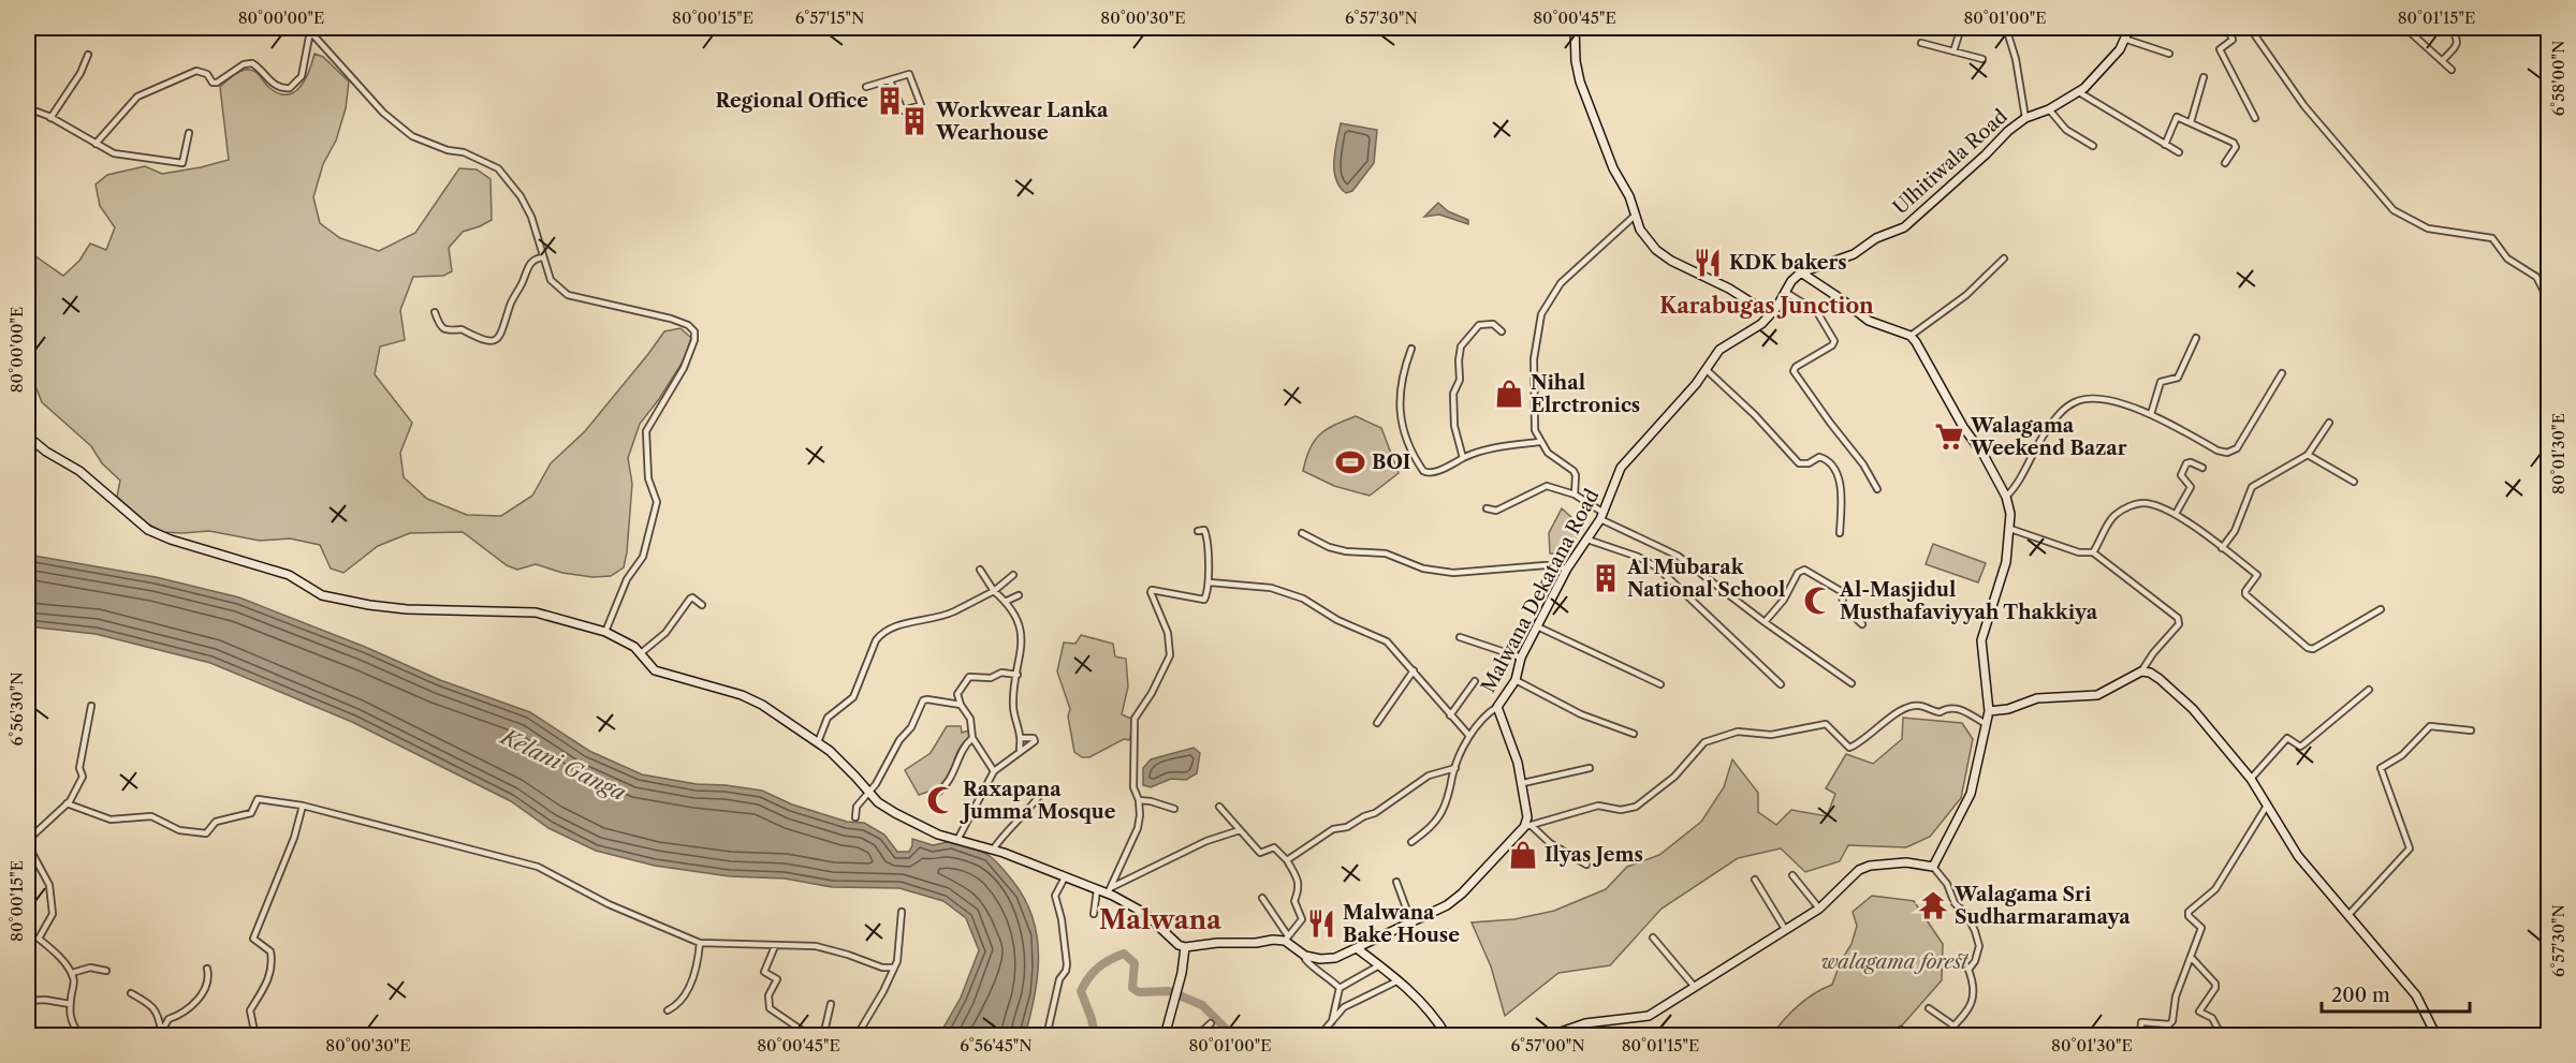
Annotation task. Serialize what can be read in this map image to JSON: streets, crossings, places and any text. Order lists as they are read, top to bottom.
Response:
{
  "streets": {
    "main road": ["Ulhitiwala Road", "Malwana Dekatana Road"]
  },
  "crossings": [
    ["Ulhitiwala Road", "Malwana Dekatana Road"]
  ],
  "districts": ["Karabugas Junction", "Malwana"],
  "water": ["Kelani Ganga"],
  "parks": ["walagama forest"],
  "places": {
    "building": ["Regional Office", "Workwear Lanka Wearhouse", "Al Mubarak National School"],
    "restaurant": ["KDK bakers", "Malwana Bake House"],
    "shop": ["Nihal Elrctronics", "Ilyas Jems"],
    "supermarket": ["Walagama Weekend Bazar"],
    "sports": ["BOI"],
    "mosque": ["Al-Masjidul Musthafaviyyah Thakkiya", "Raxapana Jumma Mosque"],
    "temple": ["Walagama Sri Sudharmaramaya"]
  },
  "scale_bar": "200 m",
  "coordinates": [
    "80°00'00\"E",
    "80°00'15\"E",
    "6°57'15\"N",
    "80°00'30\"E",
    "6°57'30\"N",
    "80°00'45\"E",
    "80°01'00\"E",
    "80°01'15\"E",
    "6°58'00\"N",
    "80°01'30\"E",
    "6°56'30\"N",
    "6°56'45\"N",
    "6°57'00\"N"
  ]
}
